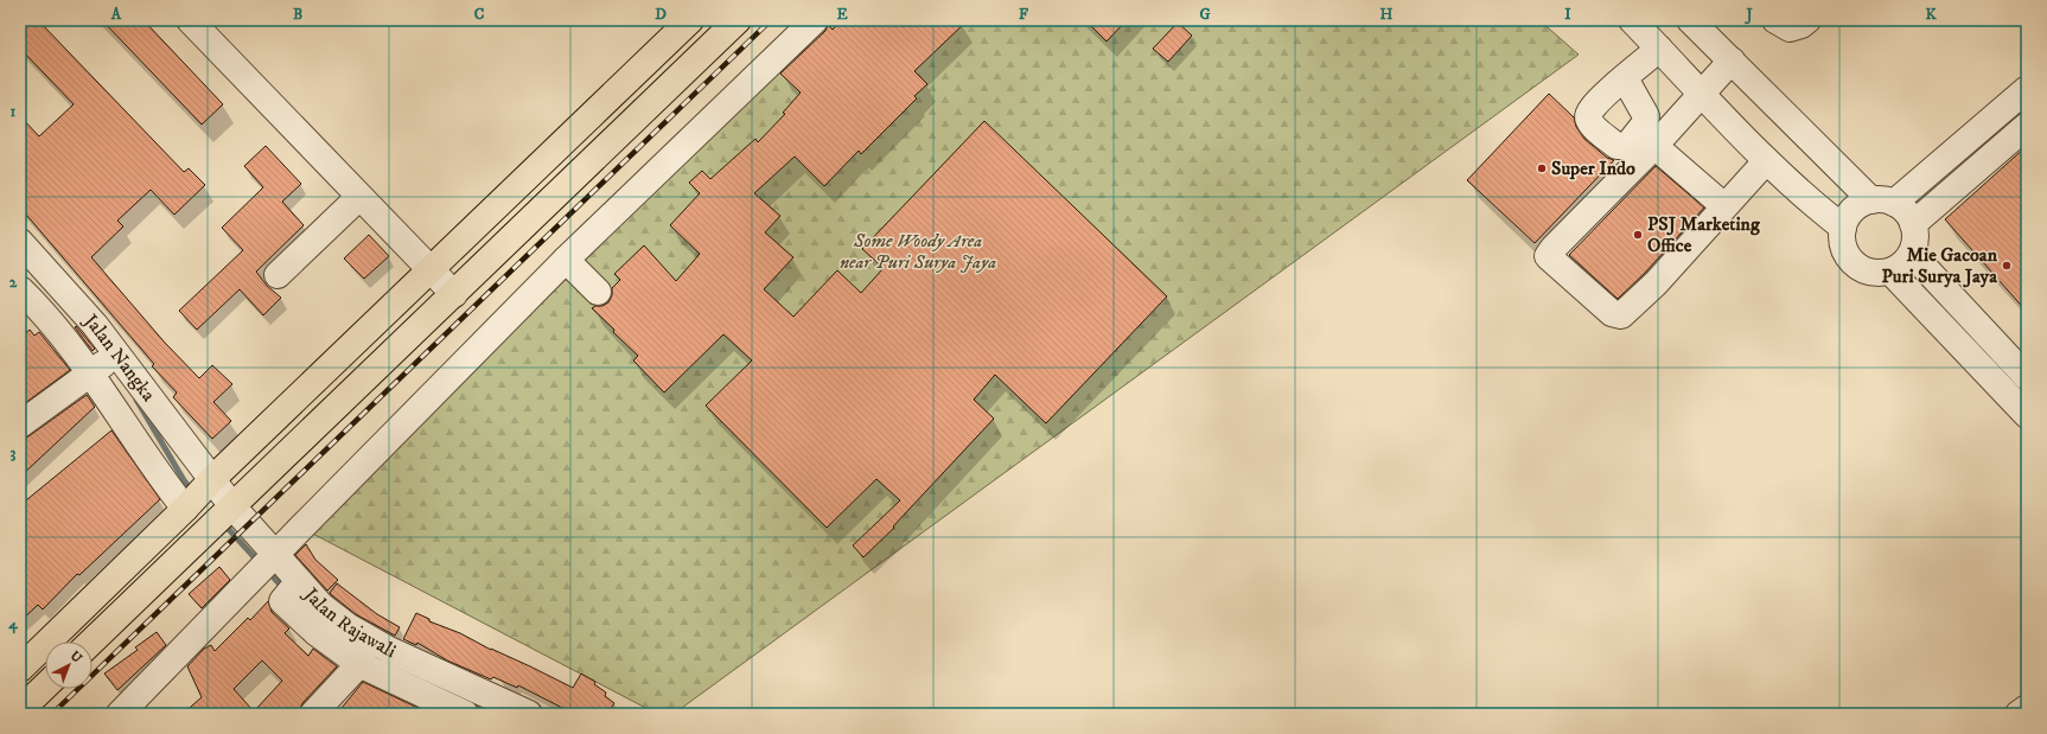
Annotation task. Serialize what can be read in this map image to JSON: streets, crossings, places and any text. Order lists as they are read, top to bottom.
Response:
{
  "streets": {
    "street": ["Jalan Nangka", "Jalan Rajawali"]
  },
  "crossings": [
    ["Jalan Nangka", "Jalan Rajawali"]
  ],
  "parks": ["Some Woody Area near Puri Surya Jaya"],
  "places": ["Super Indo", "PSJ Marketing Office", "Mie Gacoan Puri Surya Jaya"],
  "north": "top right",
  "grid": {
    "columns": [
      "A",
      "B",
      "C",
      "D",
      "E",
      "F",
      "G",
      "H",
      "I",
      "J",
      "K"
    ],
    "rows": [
      "1",
      "2",
      "3",
      "4"
    ]
  }
}
